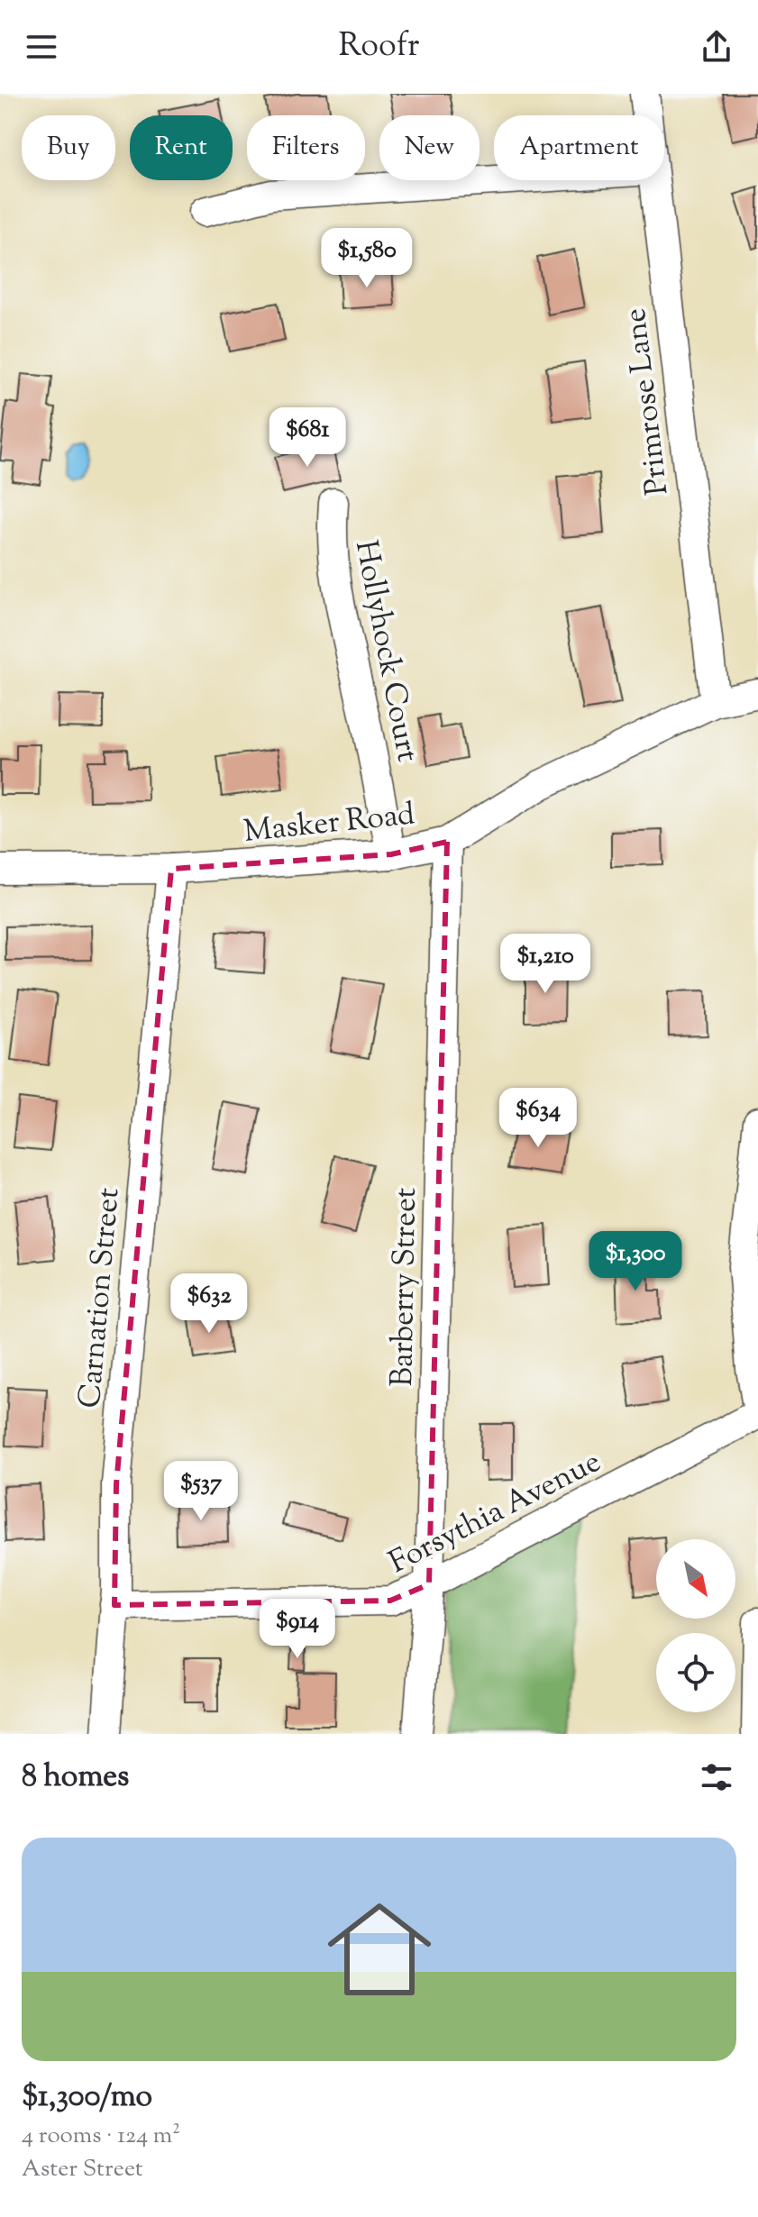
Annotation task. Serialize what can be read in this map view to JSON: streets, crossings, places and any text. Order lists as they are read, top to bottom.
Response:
{
  "streets": {
    "street": [
      "Primrose Lane",
      "Hollyhock Court",
      "Masker Road",
      "Barberry Street",
      "Carnation Street",
      "Forsythia Avenue"
    ]
  },
  "crossings": [
    ["Primrose Lane", "Masker Road"],
    ["Hollyhock Court", "Masker Road"],
    ["Masker Road", "Barberry Street"],
    ["Masker Road", "Carnation Street"],
    ["Barberry Street", "Forsythia Avenue"],
    ["Carnation Street", "Forsythia Avenue"]
  ],
  "north": "bottom right",
  "page": {
    "header": "Roofr",
    "chip": [
      "Buy",
      "Rent",
      "Filters",
      "New",
      "Apartment"
    ],
    "price": [
      "$1,580",
      "$681",
      "$1,210",
      "$634",
      "$1,300",
      "$632",
      "$537",
      "$914"
    ],
    "heading": "8 homes",
    "list": [
      {
        "name": "$1,300/mo",
        "note": "4 rooms · 124 m² · Aster Street"
      }
    ]
  }
}
